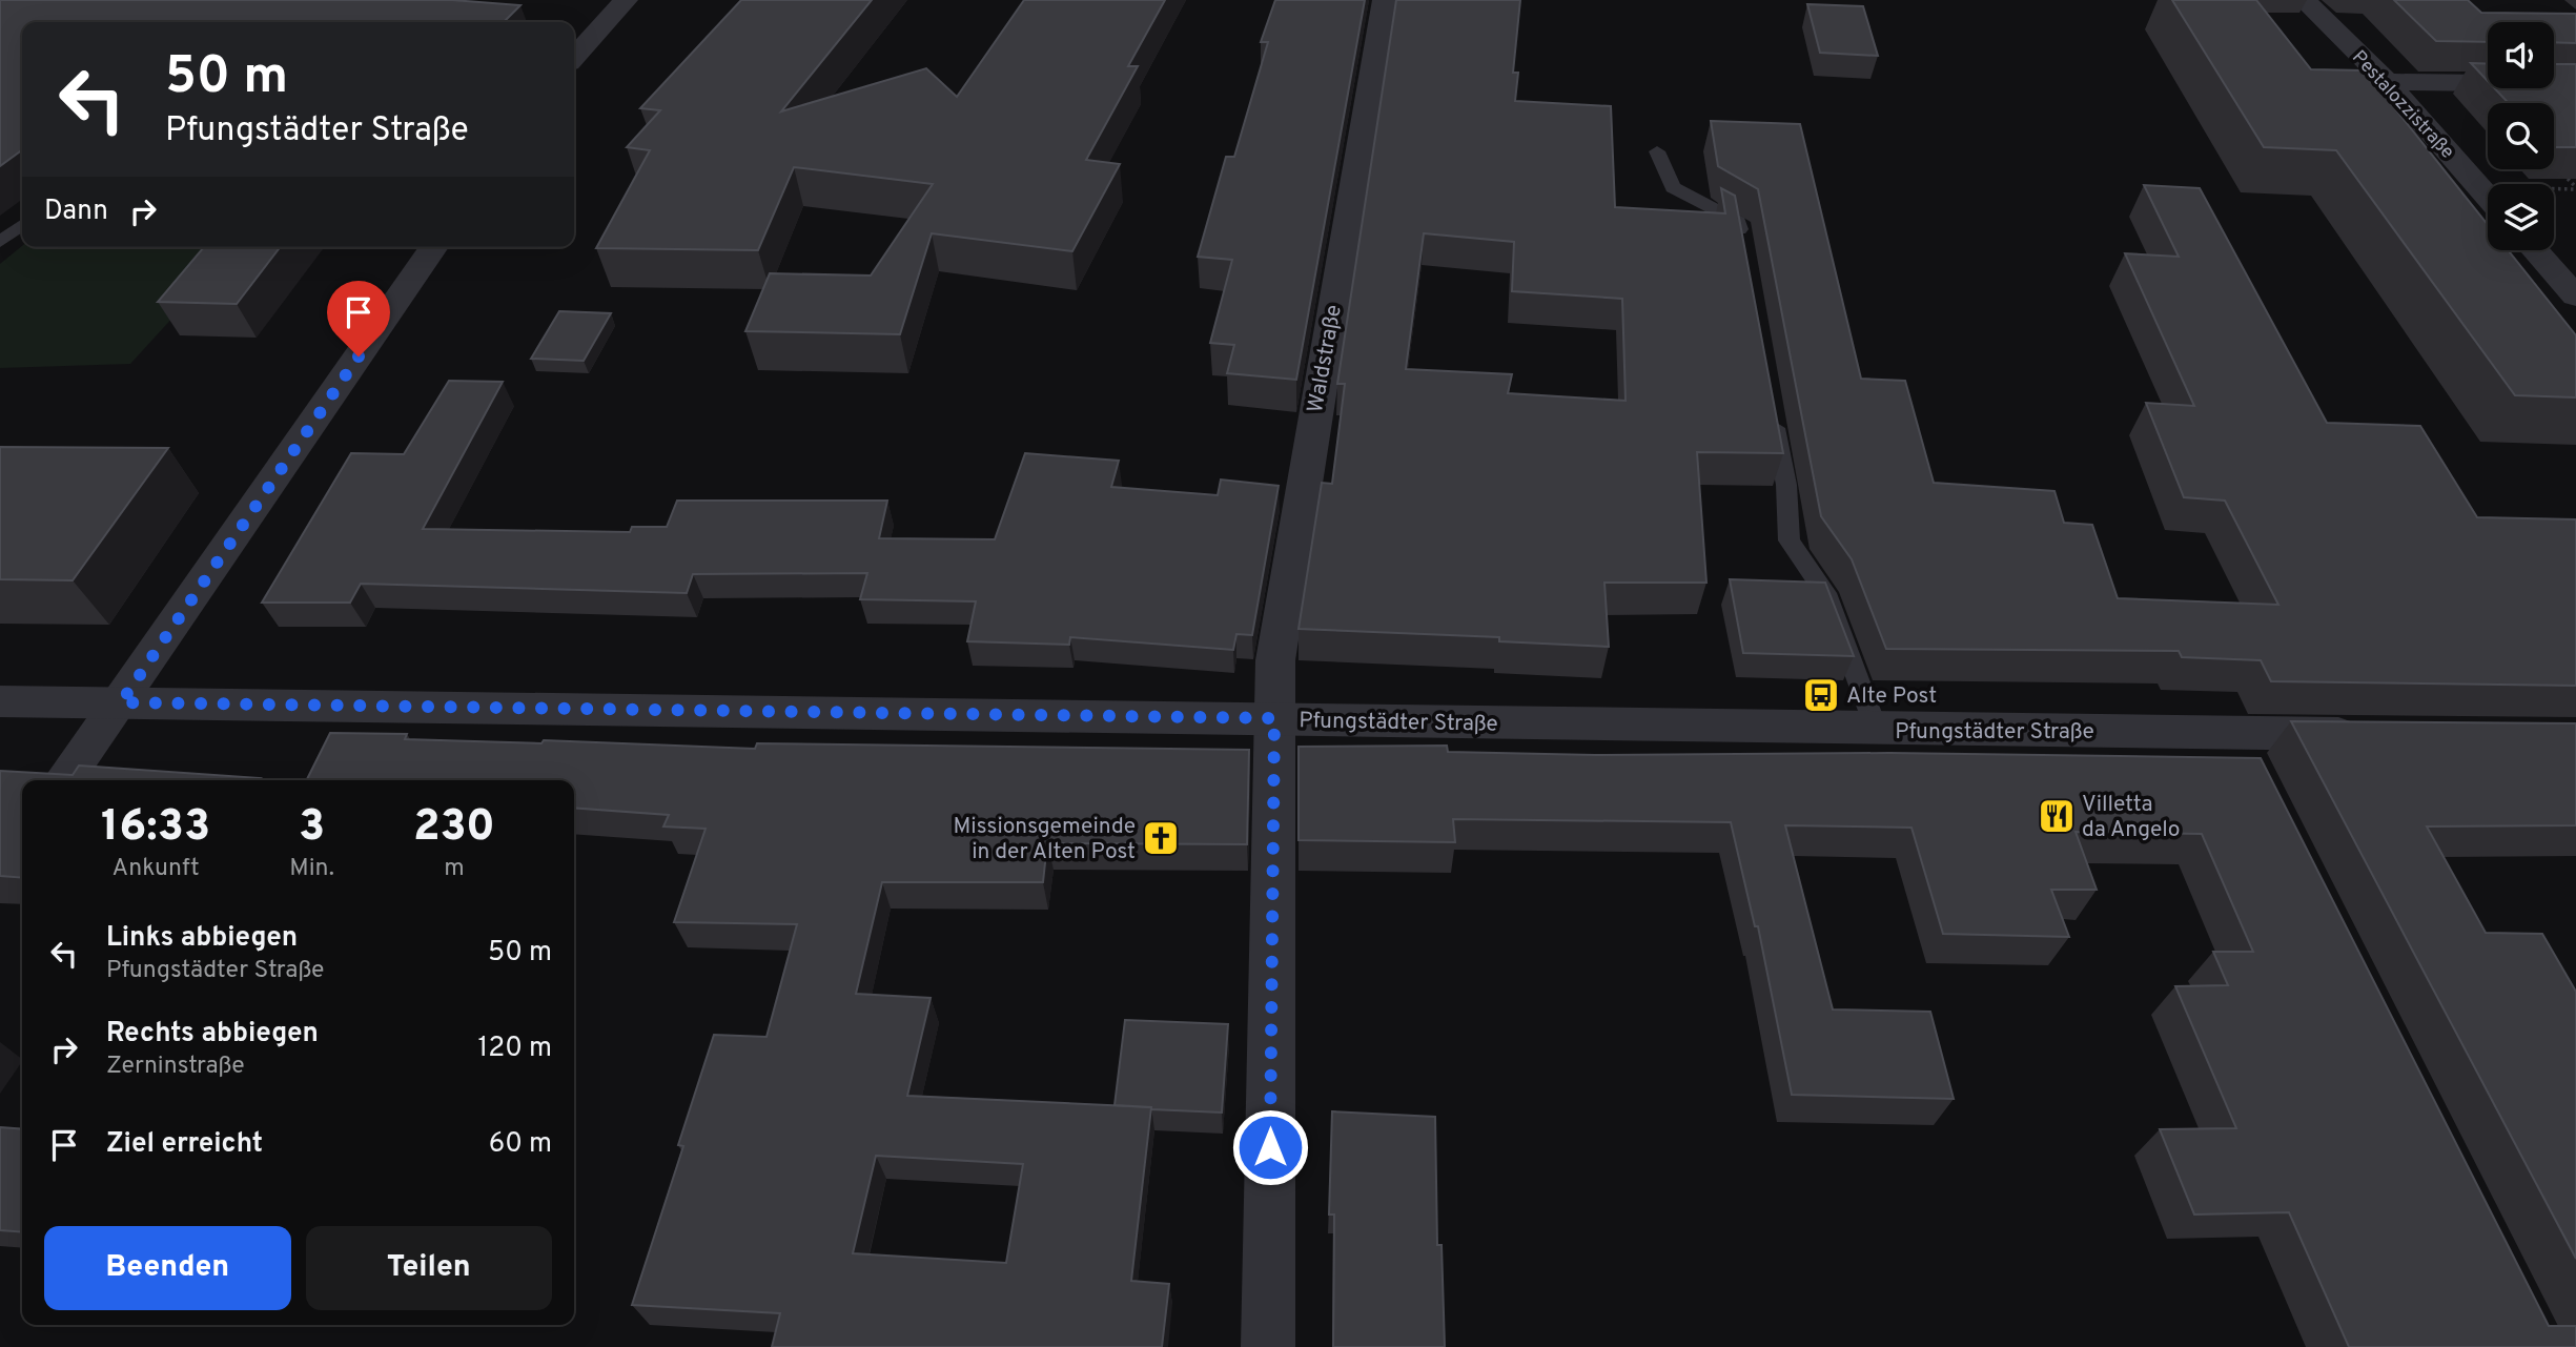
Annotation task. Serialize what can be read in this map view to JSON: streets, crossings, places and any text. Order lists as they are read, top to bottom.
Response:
{
  "streets": {
    "street": ["Pestalozzistraße", "Waldstraße", "Pfungstädter Straße"]
  },
  "crossings": [
    ["Waldstraße", "Pfungstädter Straße"]
  ],
  "places": {
    "bus stop": ["Alte Post"],
    "restaurant": ["Villetta da Angelo"],
    "church": ["Missionsgemeinde in der Alten Post"]
  },
  "page": {
    "turn": ["50 m", "Pfungstädter Straße"],
    "then": "Dann",
    "eta": [
      "16:33",
      "Ankunft",
      "3",
      "Min.",
      "230",
      "m"
    ],
    "list": [
      {
        "name": "Links abbiegen",
        "note": "Pfungstädter Straße",
        "value": "50 m"
      },
      {
        "name": "Rechts abbiegen",
        "note": "Zerninstraße",
        "value": "120 m"
      },
      {
        "name": "Ziel erreicht",
        "value": "60 m"
      }
    ],
    "buttons": ["Beenden", "Teilen"]
  }
}
